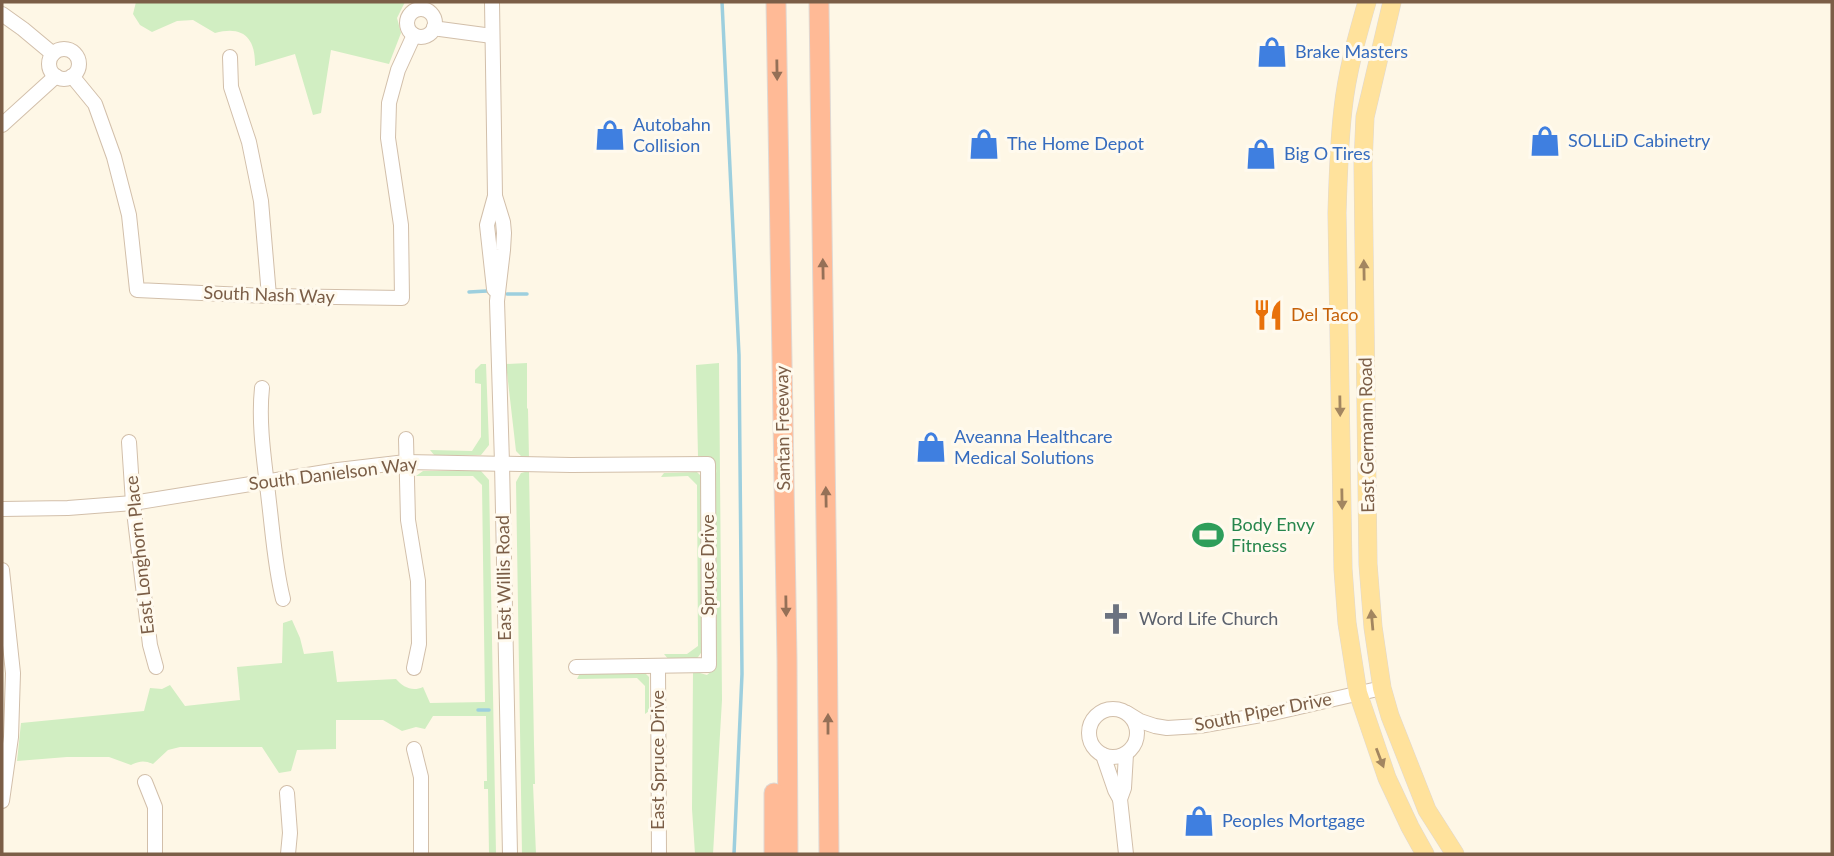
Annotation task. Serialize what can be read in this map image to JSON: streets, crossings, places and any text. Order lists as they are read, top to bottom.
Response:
{
  "streets": {
    "highway": ["Santan Freeway"],
    "main road": ["East Germann Road"],
    "street": [
      "South Nash Way",
      "South Danielson Way",
      "East Longhorn Place",
      "Spruce Drive",
      "East Willis Road",
      "South Piper Drive",
      "East Spruce Drive"
    ]
  },
  "crossings": [
    ["East Germann Road", "South Piper Drive"],
    ["South Danielson Way", "East Longhorn Place"],
    ["South Danielson Way", "Spruce Drive"],
    ["South Danielson Way", "East Willis Road"],
    ["Spruce Drive", "East Spruce Drive"]
  ],
  "places": {
    "shop": [
      "Brake Masters",
      "Autobahn Collision",
      "SOLLiD Cabinetry",
      "The Home Depot",
      "Big O Tires",
      "Aveanna Healthcare Medical Solutions",
      "Peoples Mortgage"
    ],
    "restaurant": ["Del Taco"],
    "sports": ["Body Envy Fitness"],
    "church": ["Word Life Church"]
  }
}
